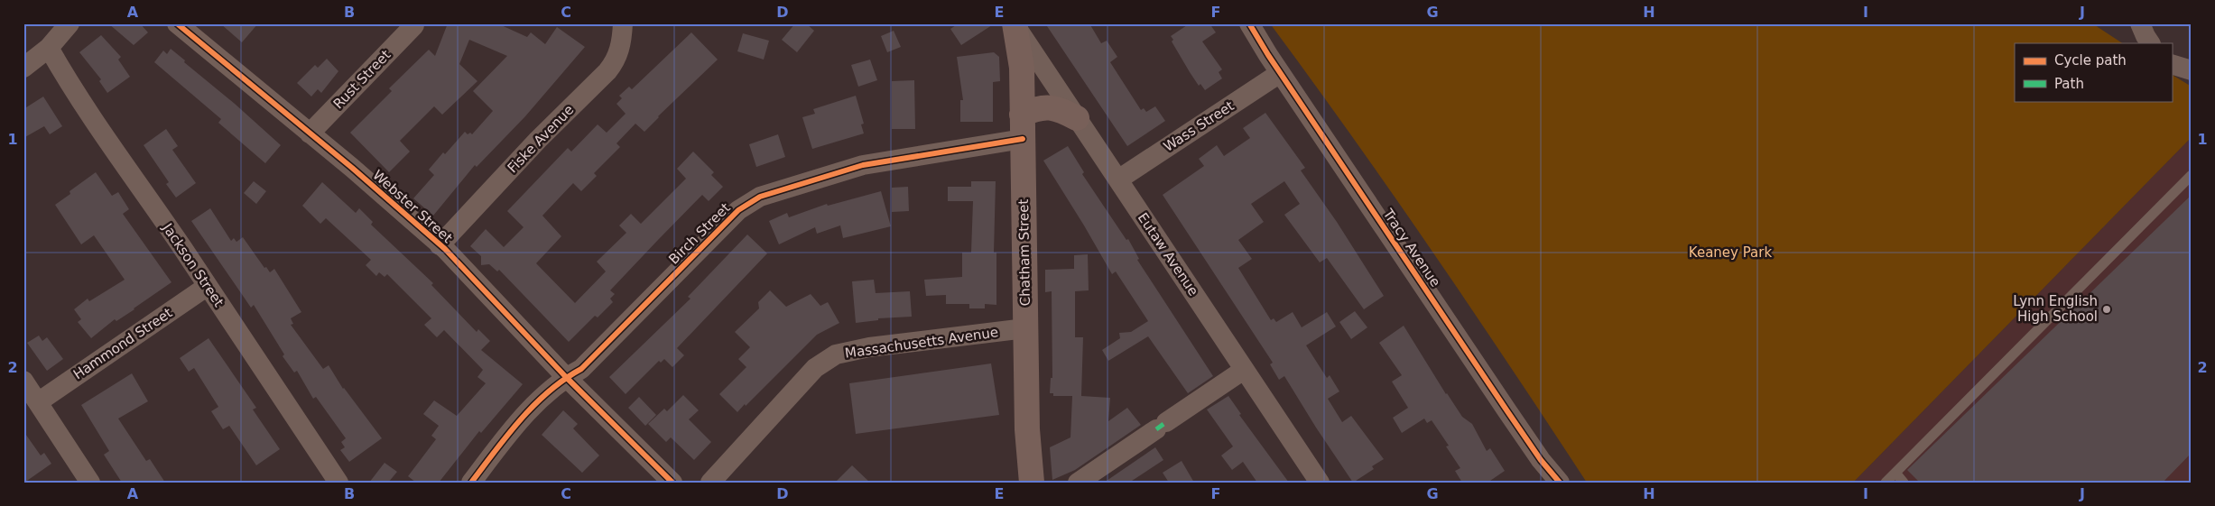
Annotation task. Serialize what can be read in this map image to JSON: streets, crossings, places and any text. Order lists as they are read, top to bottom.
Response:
{
  "streets": {
    "main road": ["Chatham Street"],
    "street": [
      "Rust Street",
      "Wass Street",
      "Fiske Avenue",
      "Webster Street",
      "Birch Street",
      "Tracy Avenue",
      "Eutaw Avenue",
      "Jackson Street",
      "Massachusetts Avenue",
      "Hammond Street"
    ]
  },
  "crossings": [
    ["Rust Street", "Webster Street"],
    ["Wass Street", "Tracy Avenue"],
    ["Wass Street", "Eutaw Avenue"],
    ["Fiske Avenue", "Webster Street"],
    ["Webster Street", "Birch Street"],
    ["Birch Street", "Chatham Street"],
    ["Chatham Street", "Eutaw Avenue"],
    ["Chatham Street", "Massachusetts Avenue"],
    ["Jackson Street", "Hammond Street"]
  ],
  "parks": ["Keaney Park"],
  "places": ["Lynn English High School"],
  "legend": ["Cycle path", "Path"],
  "grid": {
    "columns": [
      "A",
      "B",
      "C",
      "D",
      "E",
      "F",
      "G",
      "H",
      "I",
      "J"
    ],
    "rows": ["1", "2"]
  }
}
